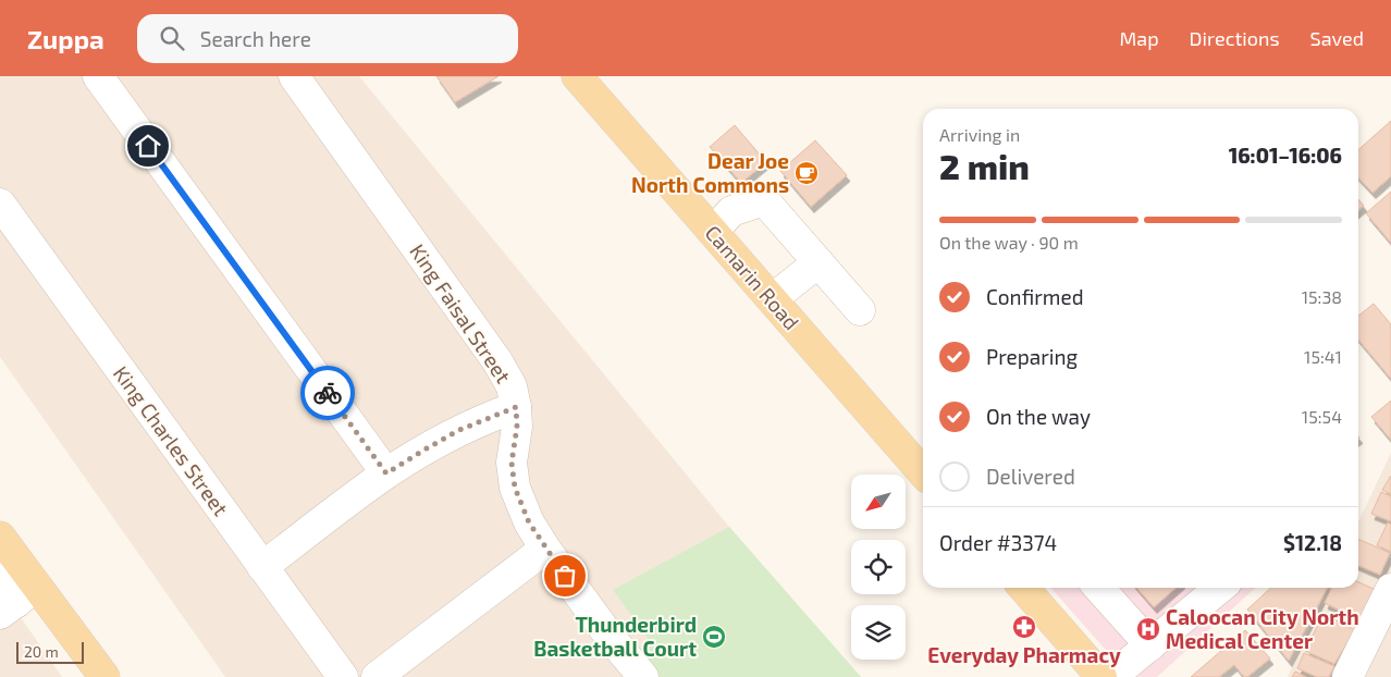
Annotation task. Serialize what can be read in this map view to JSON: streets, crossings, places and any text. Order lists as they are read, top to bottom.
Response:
{
  "streets": {
    "main road": ["Camarin Road"],
    "street": ["King Faisal Street", "King Charles Street"]
  },
  "places": {
    "cafe": ["Dear Joe North Commons"],
    "pharmacy": ["Everyday Pharmacy"],
    "hospital": ["Caloocan City North Medical Center"],
    "sports": ["Thunderbird Basketball Court"]
  },
  "scale_bar": "20 m",
  "north": "bottom left",
  "page": {
    "header": "Zuppa",
    "search": "Search here",
    "nav": ["Map", "Directions", "Saved"],
    "heading": ["2 min", "Arriving in", "16:01–16:06"],
    "panel": ["Order #3374", "$12.18"],
    "bar": "On the way · 90 m",
    "list": [
      ["Confirmed", "15:38"],
      ["Preparing", "15:41"],
      ["On the way", "15:54"],
      "Delivered"
    ],
    "scale": "20 m"
  }
}
